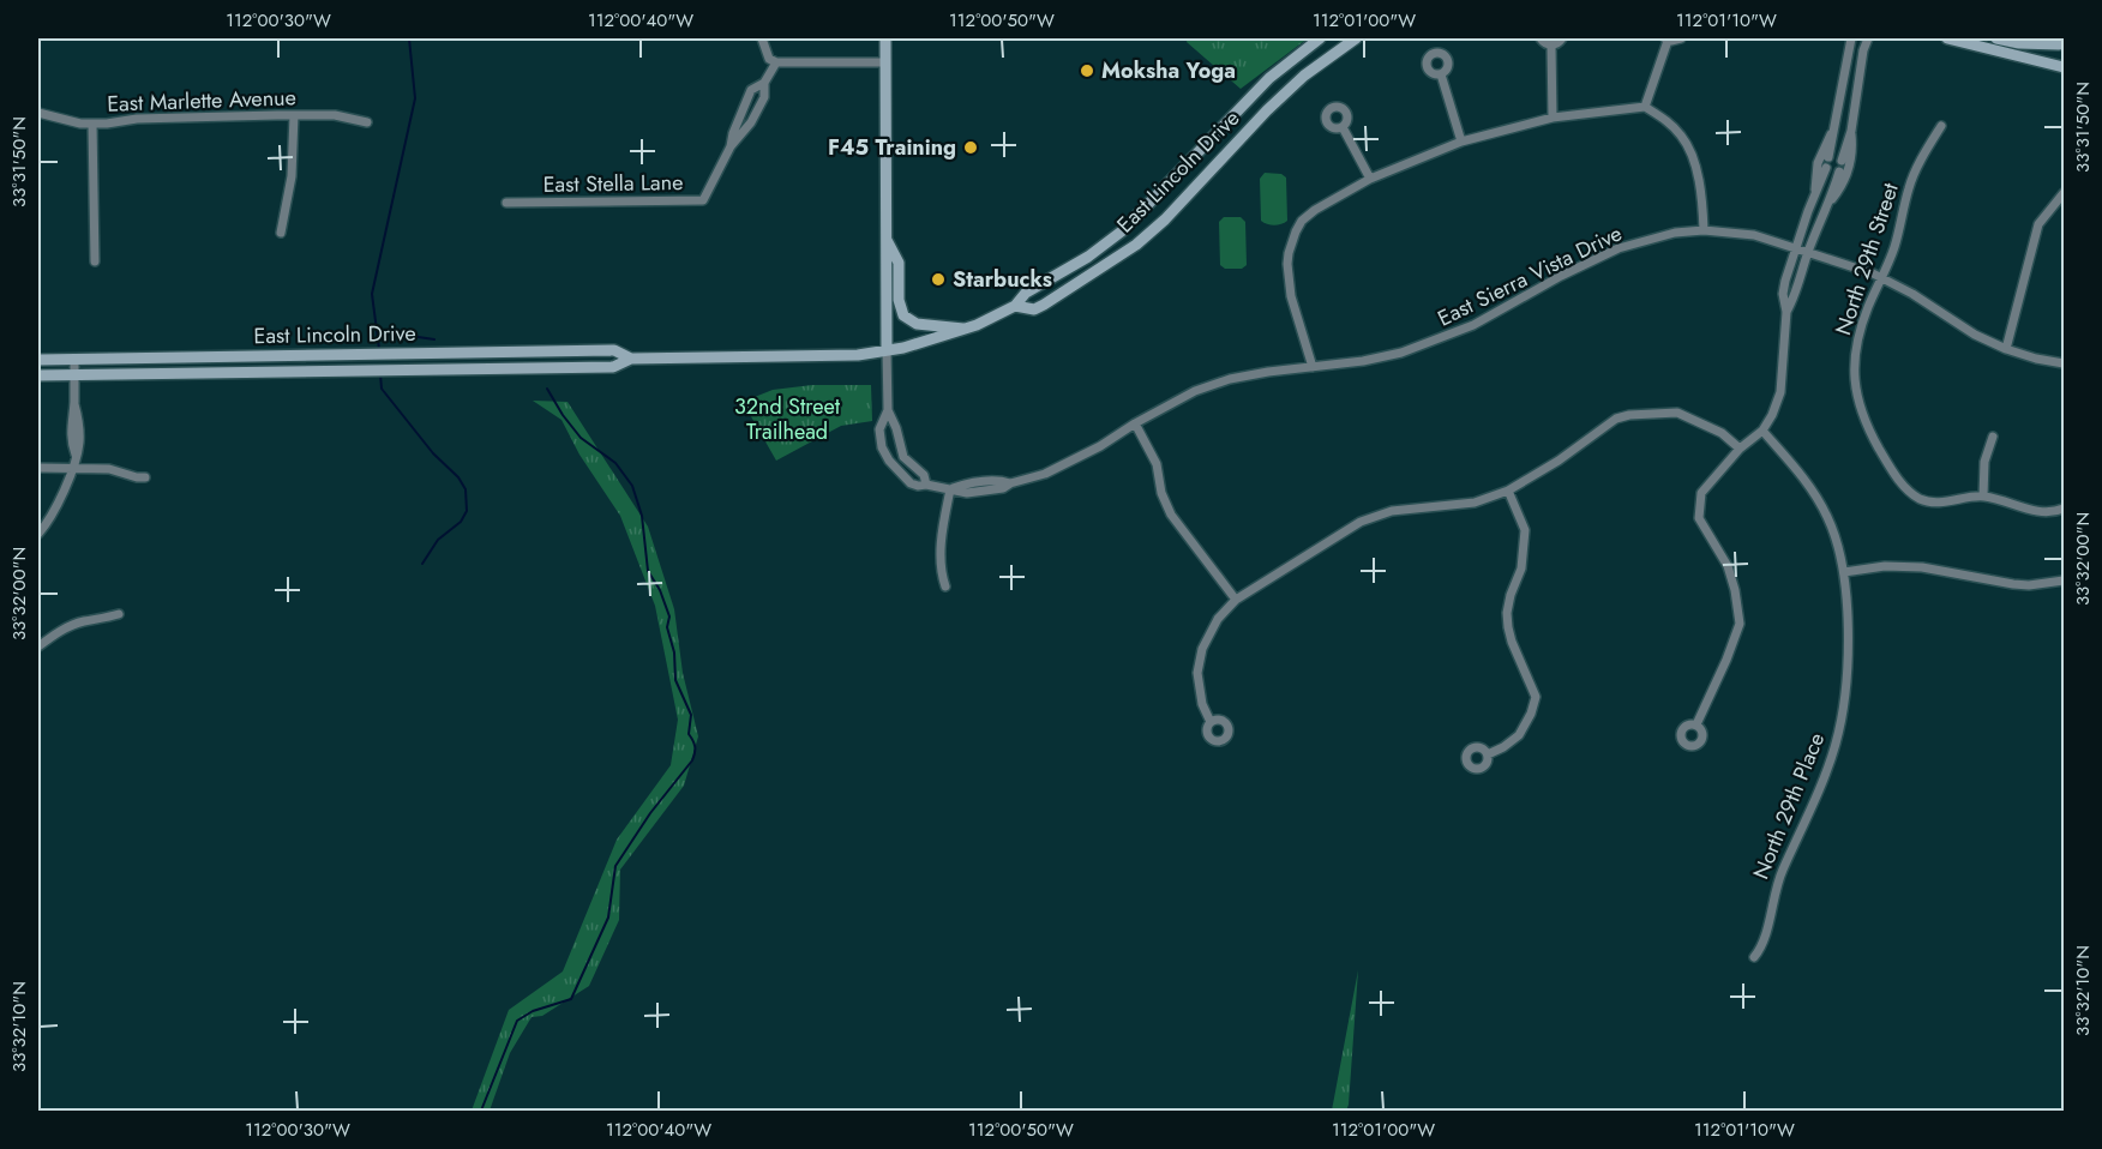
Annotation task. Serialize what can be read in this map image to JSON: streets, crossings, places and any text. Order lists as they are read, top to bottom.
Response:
{
  "streets": {
    "main road": ["East Lincoln Drive"],
    "street": [
      "East Marlette Avenue",
      "East Stella Lane",
      "North 29th Street",
      "East Sierra Vista Drive",
      "North 29th Place"
    ]
  },
  "crossings": [
    ["North 29th Street", "East Sierra Vista Drive"]
  ],
  "parks": ["32nd Street Trailhead"],
  "places": ["Moksha Yoga", "F45 Training", "Starbucks"],
  "coordinates": [
    "112°00'30\"W",
    "112°00'40\"W",
    "112°00'50\"W",
    "112°01'00\"W",
    "112°01'10\"W",
    "33°31'50\"N",
    "33°32'00\"N",
    "33°32'10\"N"
  ]
}
